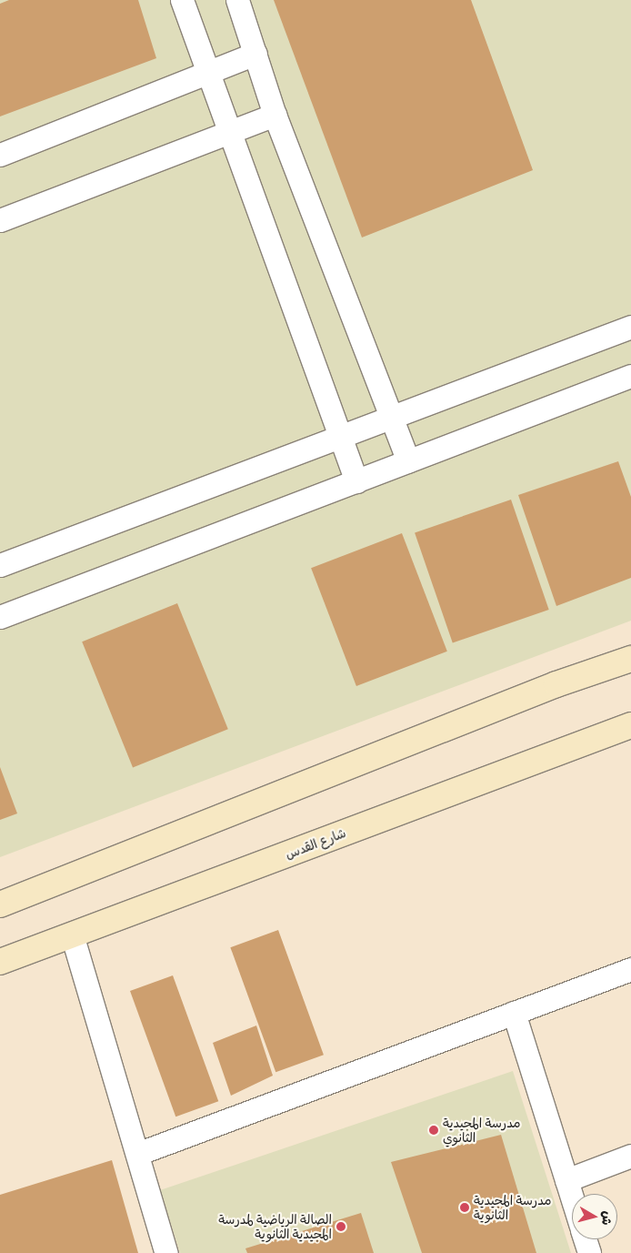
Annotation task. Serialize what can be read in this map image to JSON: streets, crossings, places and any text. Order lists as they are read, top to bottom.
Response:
{
  "streets": {
    "main road": ["شارع القدس"]
  },
  "places": ["مدرسة المجيدية الثانوي", "مدرسة المجيدية الثانوية", "الصالة الرياضية لمدرسة المجيدية الثانوية"],
  "north": "right"
}
